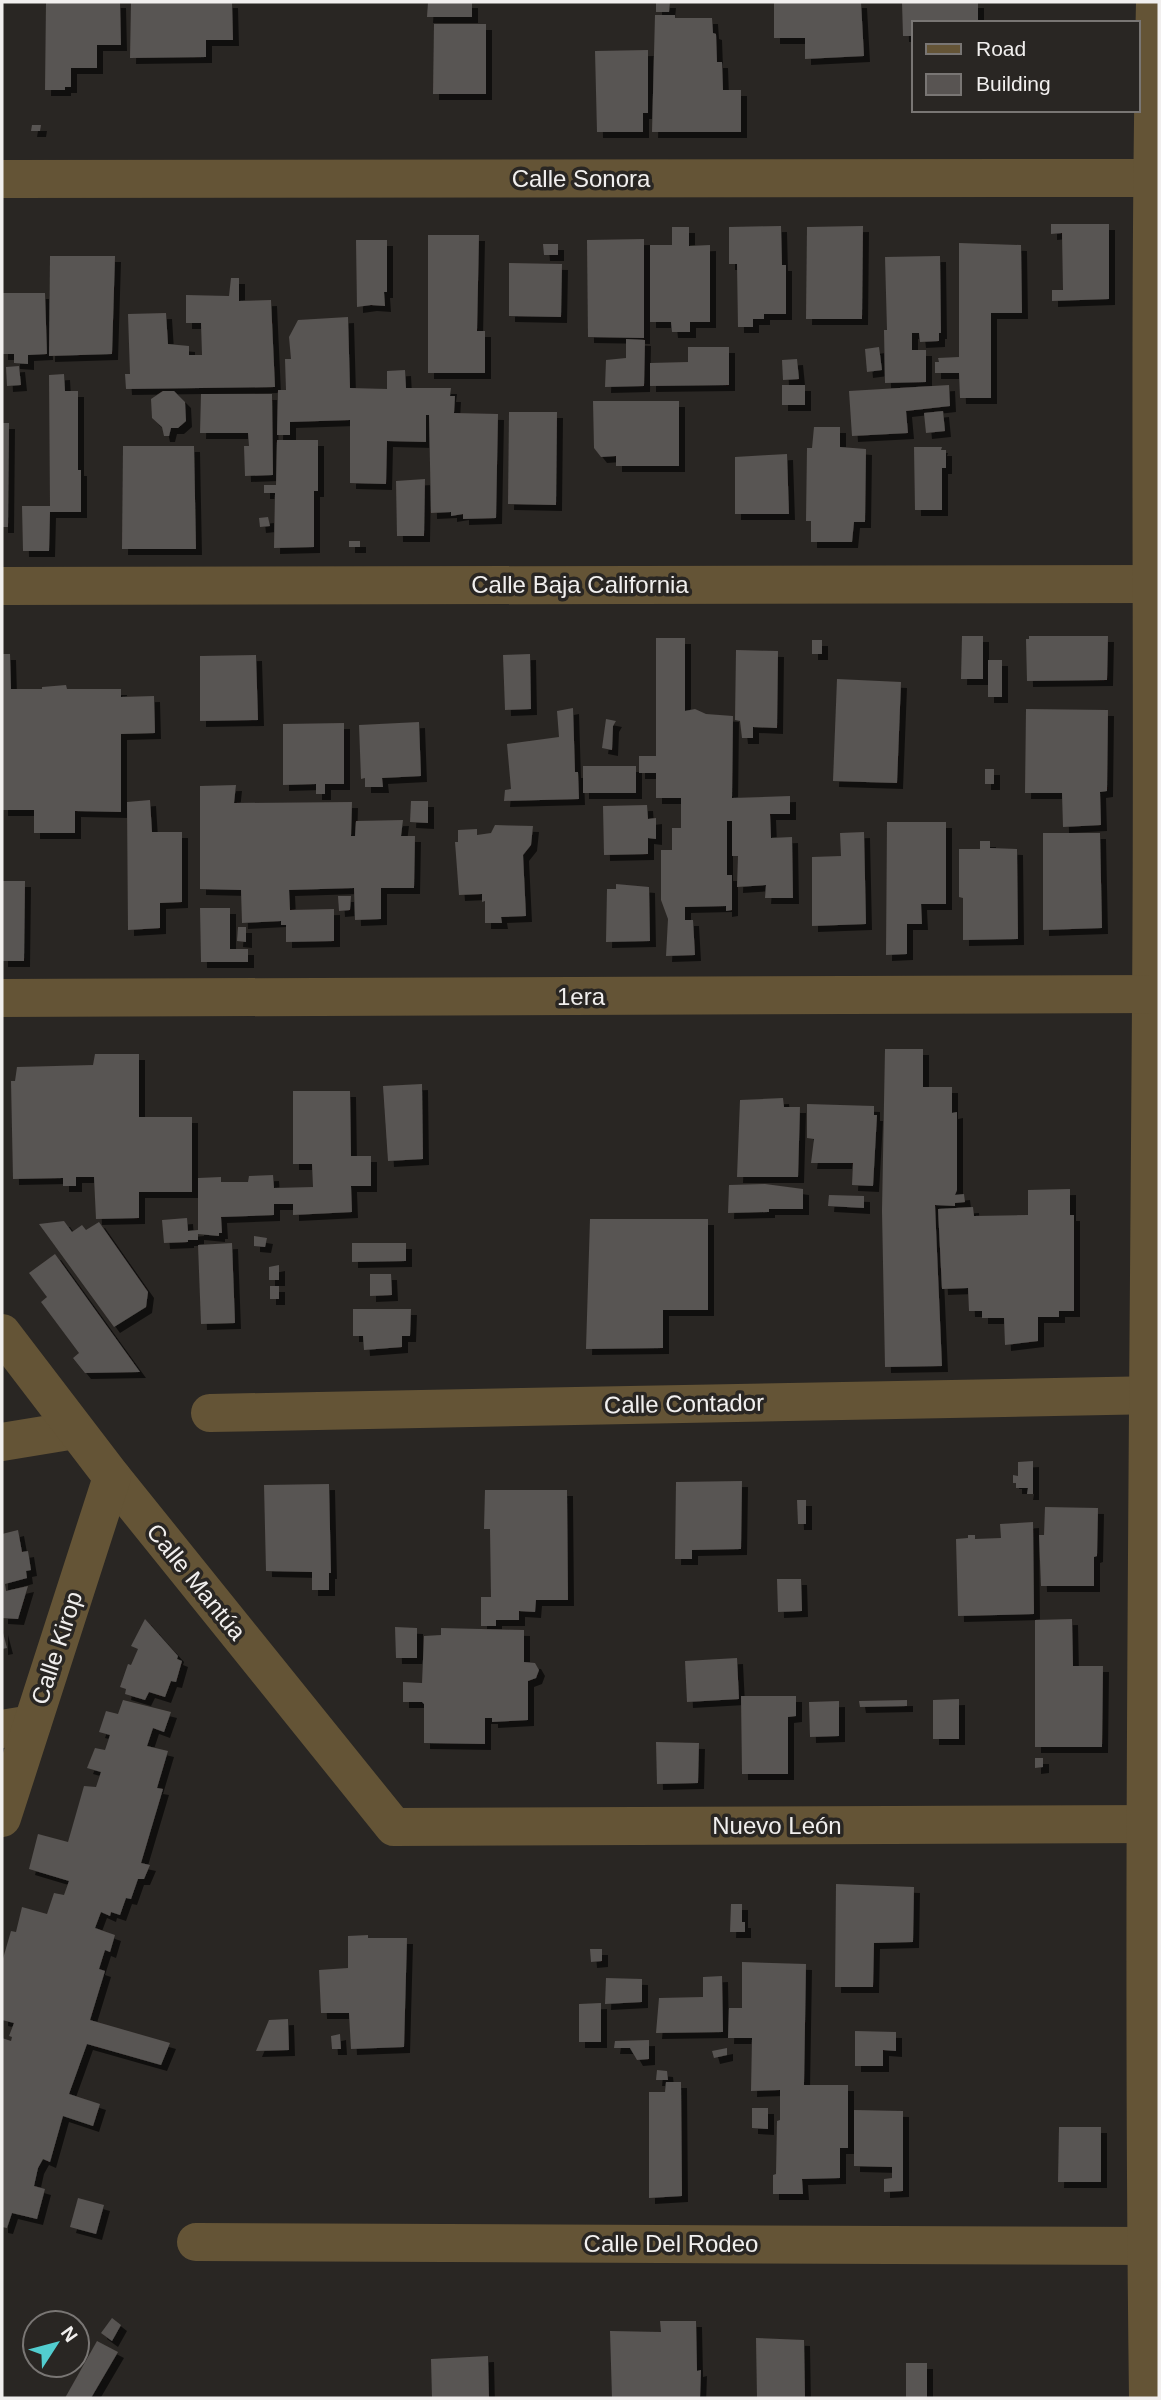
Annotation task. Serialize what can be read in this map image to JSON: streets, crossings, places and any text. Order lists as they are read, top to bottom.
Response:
{
  "streets": {
    "street": [
      "Calle Sonora",
      "Calle Baja California",
      "1era",
      "Calle Contador",
      "Calle Mantúa",
      "Calle Kirop",
      "Nuevo León",
      "Calle Del Rodeo"
    ]
  },
  "crossings": [
    ["Calle Mantúa", "Calle Kirop"],
    ["Calle Mantúa", "Nuevo León"]
  ],
  "legend": ["Road", "Building"],
  "north": "top right"
}
